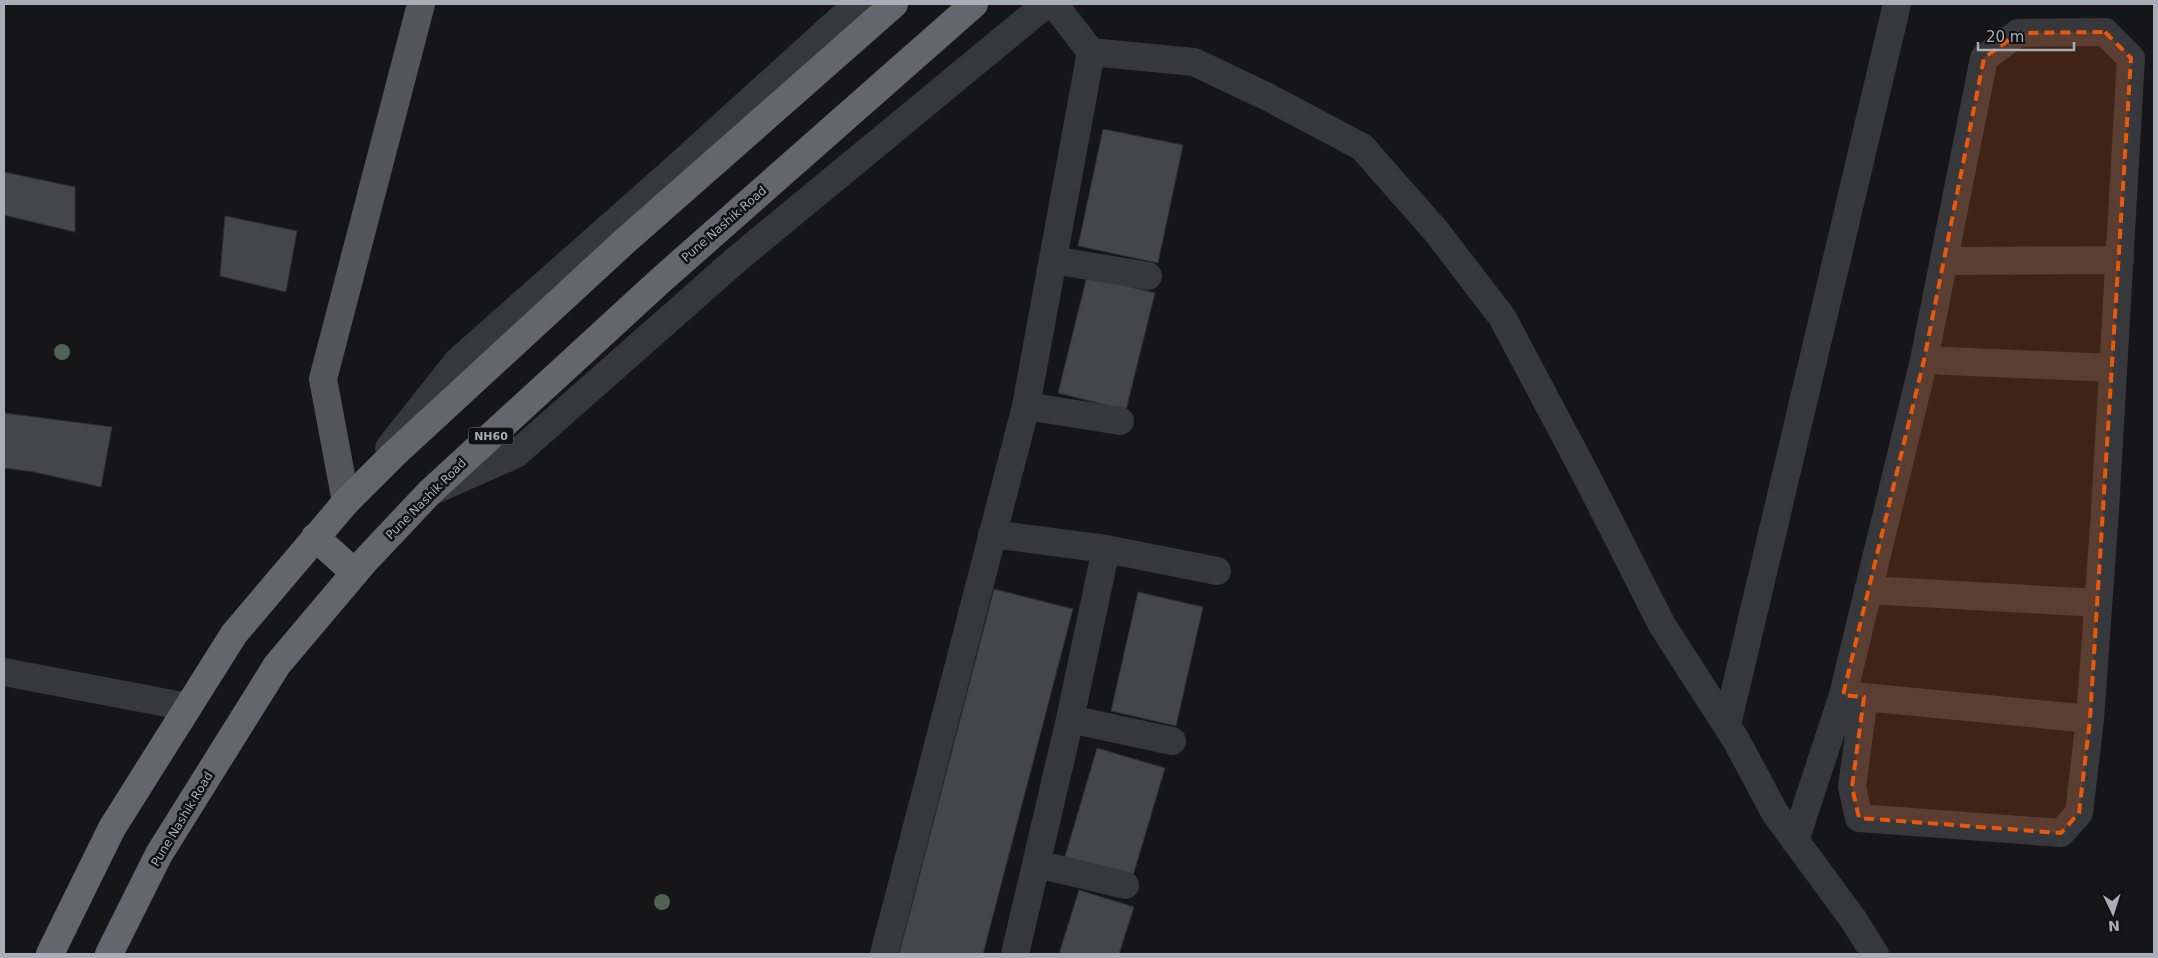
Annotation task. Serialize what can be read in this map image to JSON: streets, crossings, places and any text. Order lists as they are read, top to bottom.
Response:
{
  "streets": {
    "highway": ["Pune Nashik Road", "NH60"]
  },
  "scale_bar": "20 m",
  "north": "bottom"
}
